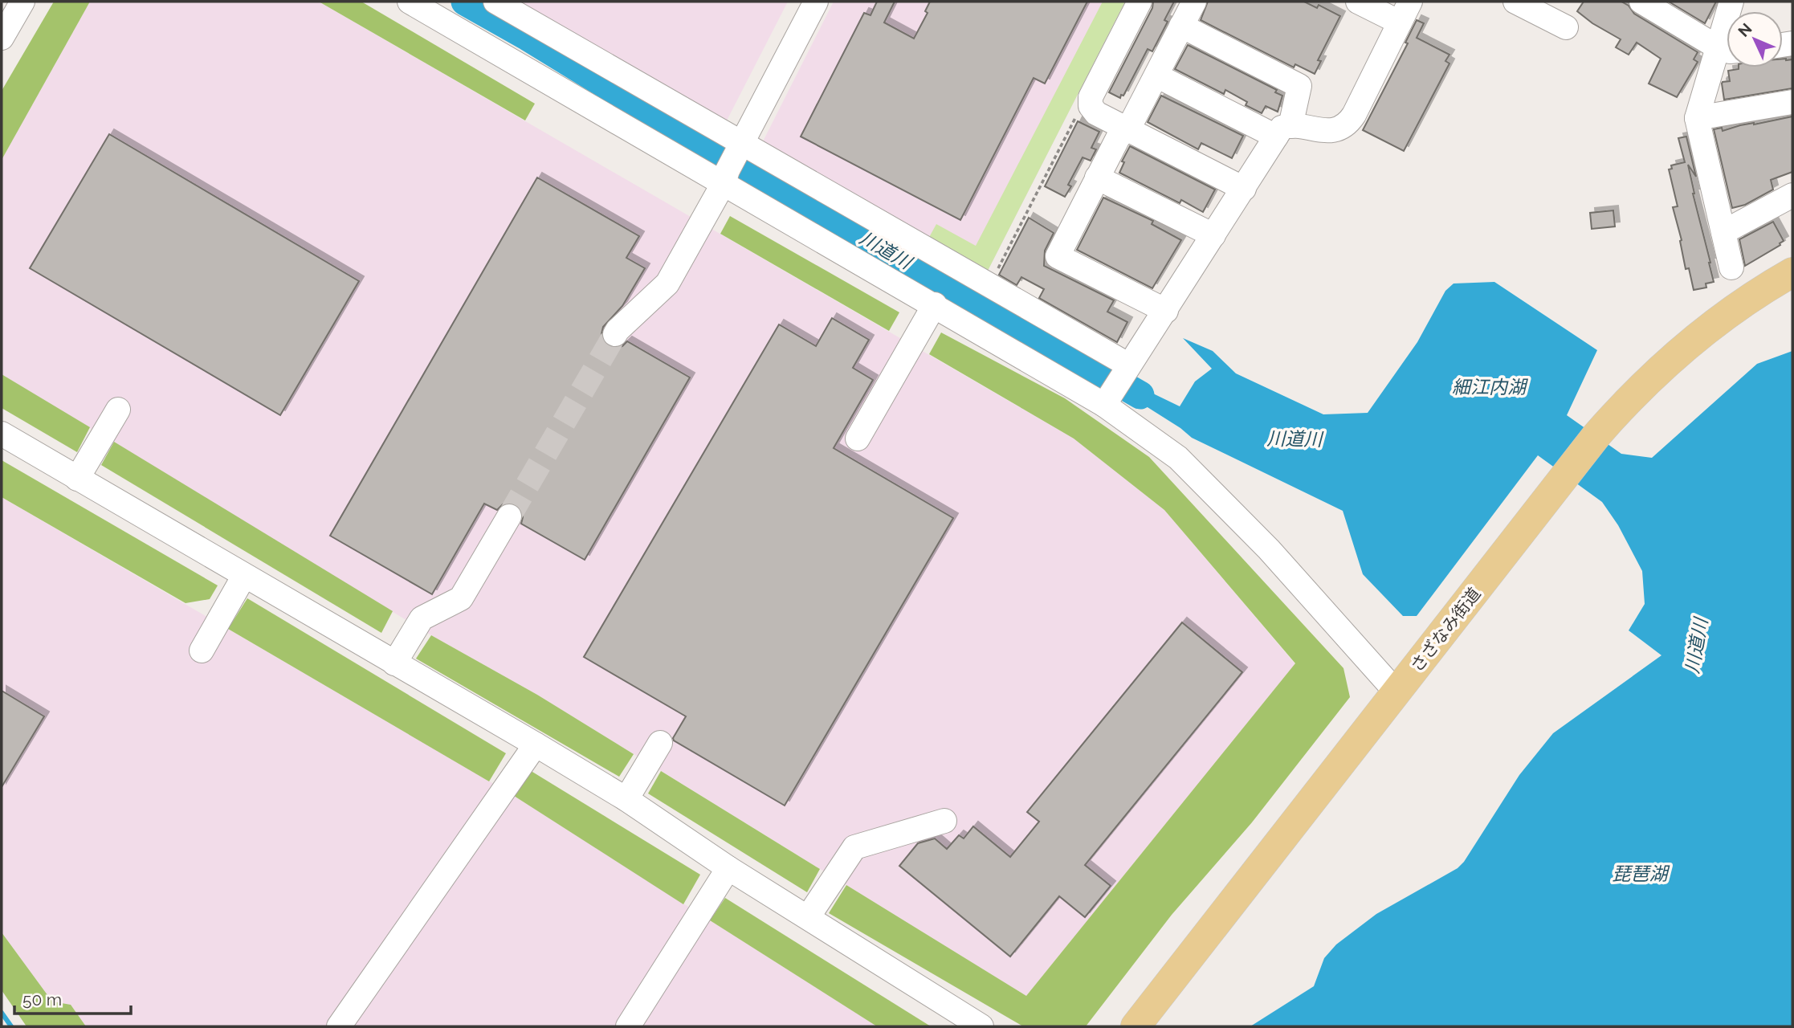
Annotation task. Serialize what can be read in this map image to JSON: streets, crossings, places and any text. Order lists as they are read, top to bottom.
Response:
{
  "streets": {
    "main road": ["さざなみ街道"]
  },
  "water": ["川道川", "細江内湖", "琵琶湖"],
  "scale_bar": "50 m",
  "north": "top left"
}
